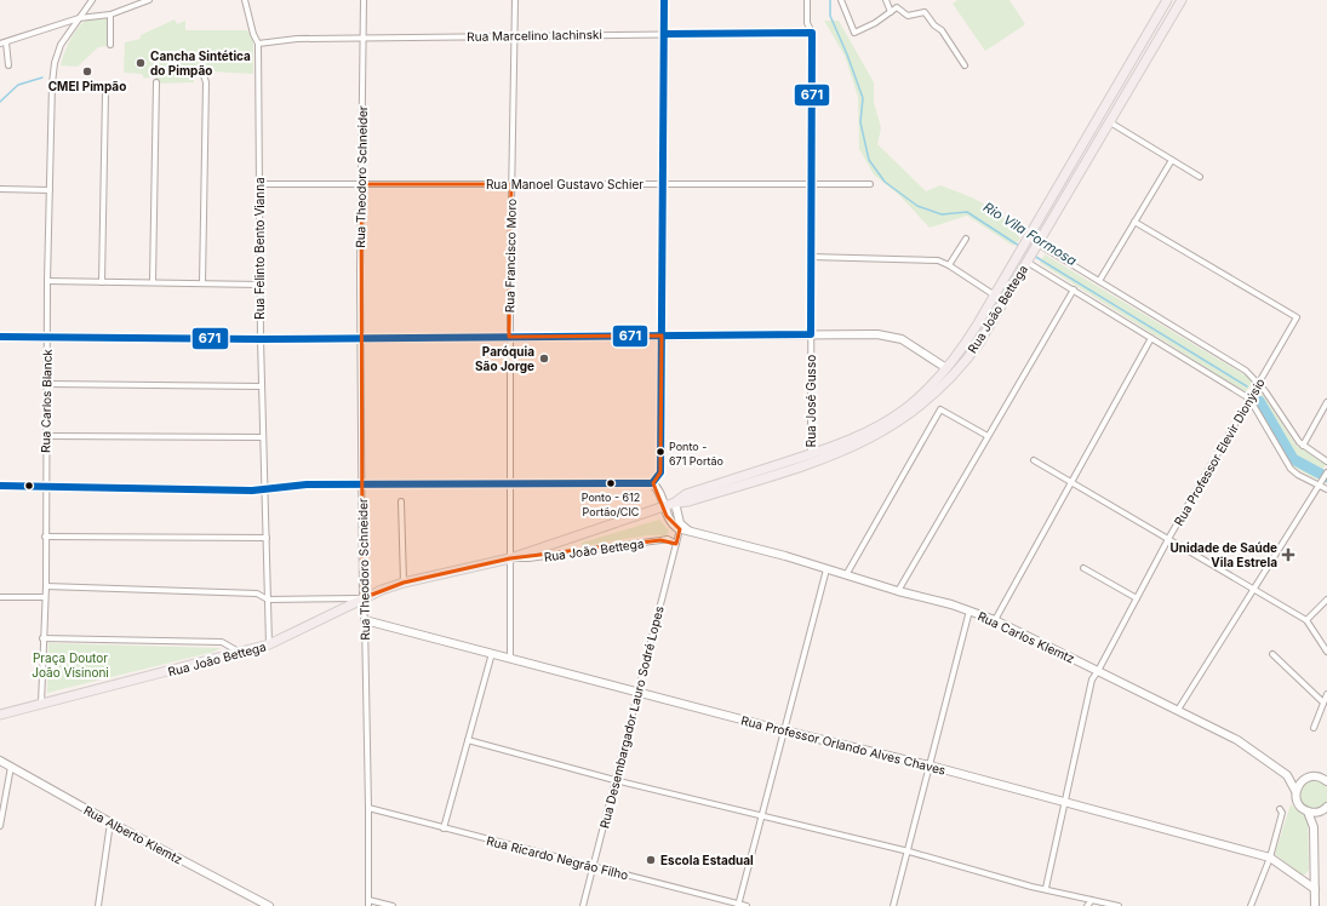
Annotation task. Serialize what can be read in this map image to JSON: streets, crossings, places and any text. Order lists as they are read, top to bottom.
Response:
{
  "streets": {
    "main road": [
      "Rua João Bettega",
      "Rua Carlos Klemtz",
      "Rua Professor Orlando Alves Chaves",
      "Rua Alberto Klemtz"
    ],
    "street": [
      "Rua Marcelino Iachinski",
      "Rua Theodoro Schneider",
      "Rua Manoel Gustavo Schier",
      "Rua Felinto Bento Vianna",
      "Rua Francisco Moro",
      "Rua Carlos Blanck",
      "Rua José Gusso",
      "Rua Professor Elevir Dionýsio",
      "Rua Desembargador Lauro Sodré Lopes",
      "Rua Ricardo Negrão Filho"
    ]
  },
  "crossings": [
    ["Rua Marcelino Iachinski", "Rua Theodoro Schneider"],
    ["Rua Marcelino Iachinski", "Rua Felinto Bento Vianna"],
    ["Rua Marcelino Iachinski", "Rua Francisco Moro"],
    ["Rua Marcelino Iachinski", "Rua José Gusso"],
    ["Rua Theodoro Schneider", "Rua Manoel Gustavo Schier"],
    ["Rua Theodoro Schneider", "Rua João Bettega"],
    ["Rua Theodoro Schneider", "Rua Professor Orlando Alves Chaves"],
    ["Rua Theodoro Schneider", "Rua Ricardo Negrão Filho"],
    ["Rua Manoel Gustavo Schier", "Rua Felinto Bento Vianna"],
    ["Rua Manoel Gustavo Schier", "Rua Francisco Moro"],
    ["Rua Manoel Gustavo Schier", "Rua José Gusso"],
    ["Rua Felinto Bento Vianna", "Rua João Bettega"],
    ["Rua Francisco Moro", "Rua João Bettega"],
    ["Rua Francisco Moro", "Rua Professor Orlando Alves Chaves"],
    ["Rua João Bettega", "Rua Carlos Blanck"],
    ["Rua João Bettega", "Rua José Gusso"],
    ["Rua João Bettega", "Rua Desembargador Lauro Sodré Lopes"],
    ["Rua Professor Elevir Dionýsio", "Rua Carlos Klemtz"],
    ["Rua Professor Elevir Dionýsio", "Rua Professor Orlando Alves Chaves"],
    ["Rua Carlos Klemtz", "Rua Desembargador Lauro Sodré Lopes"],
    ["Rua Desembargador Lauro Sodré Lopes", "Rua Professor Orlando Alves Chaves"],
    ["Rua Desembargador Lauro Sodré Lopes", "Rua Ricardo Negrão Filho"]
  ],
  "water": ["Rio Vila Formosa"],
  "parks": ["Praça Doutor João Visinoni"],
  "places": {
    "other": [
      "Cancha Sintética do Pimpão",
      "CMEI Pimpão",
      "Paróquia São Jorge",
      "Ponto - 671 Portão",
      "Ponto - 612 Portão/CIC",
      "Escola Estadual"
    ],
    "health": ["Unidade de Saúde Vila Estrela"]
  },
  "lines": ["transit line 671"]
}
